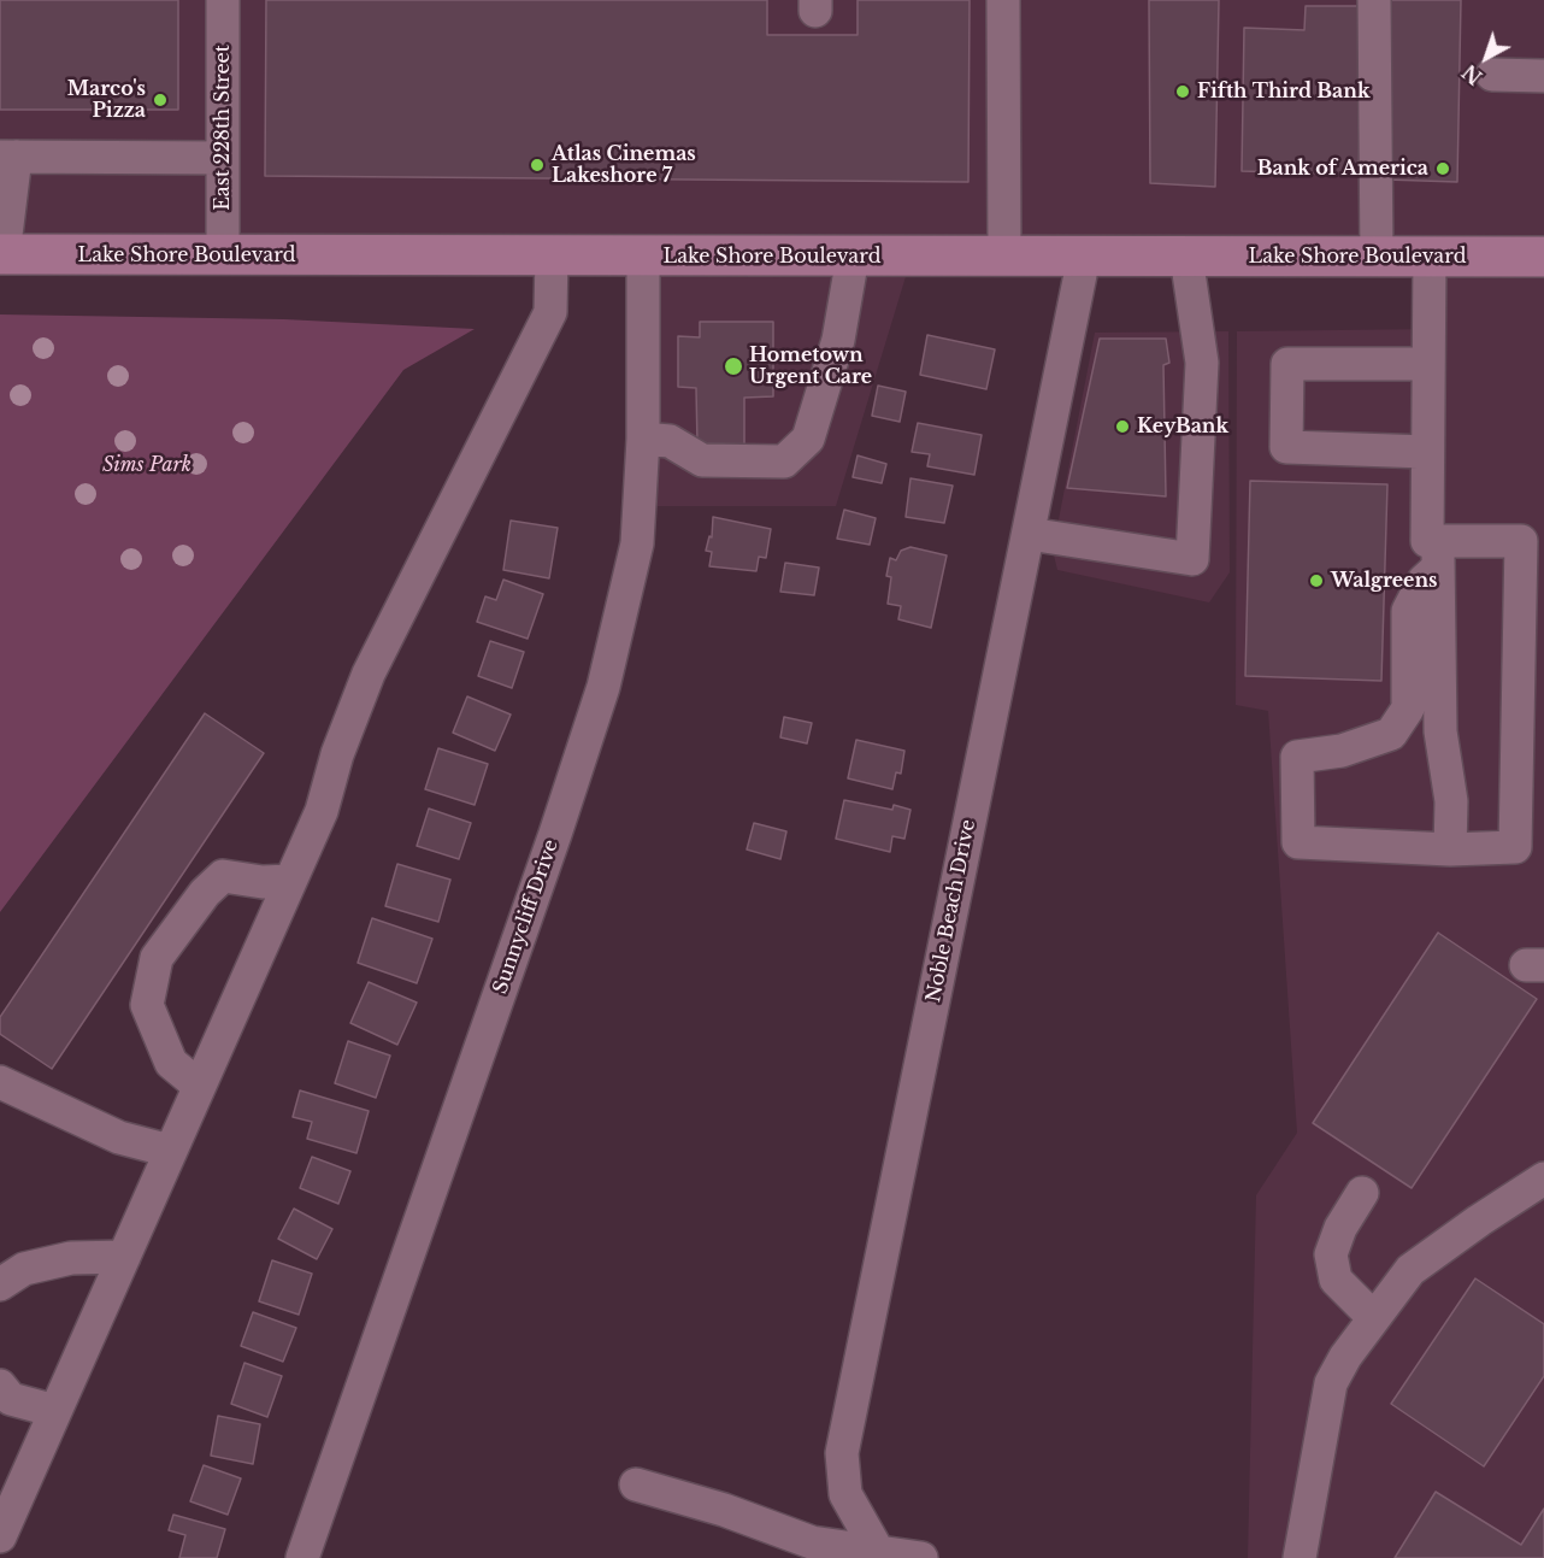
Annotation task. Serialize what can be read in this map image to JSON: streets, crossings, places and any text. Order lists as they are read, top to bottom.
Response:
{
  "streets": {
    "main road": ["Lake Shore Boulevard"],
    "street": ["East 228th Street", "Noble Beach Drive", "Sunnycliff Drive"]
  },
  "crossings": [
    ["East 228th Street", "Lake Shore Boulevard"],
    ["Lake Shore Boulevard", "Noble Beach Drive"],
    ["Lake Shore Boulevard", "Sunnycliff Drive"]
  ],
  "parks": ["Sims Park"],
  "places": [
    "Fifth Third Bank",
    "Marco's Pizza",
    "Atlas Cinemas Lakeshore 7",
    "Bank of America",
    "Hometown Urgent Care",
    "KeyBank",
    "Walgreens"
  ],
  "north": "bottom left"
}
